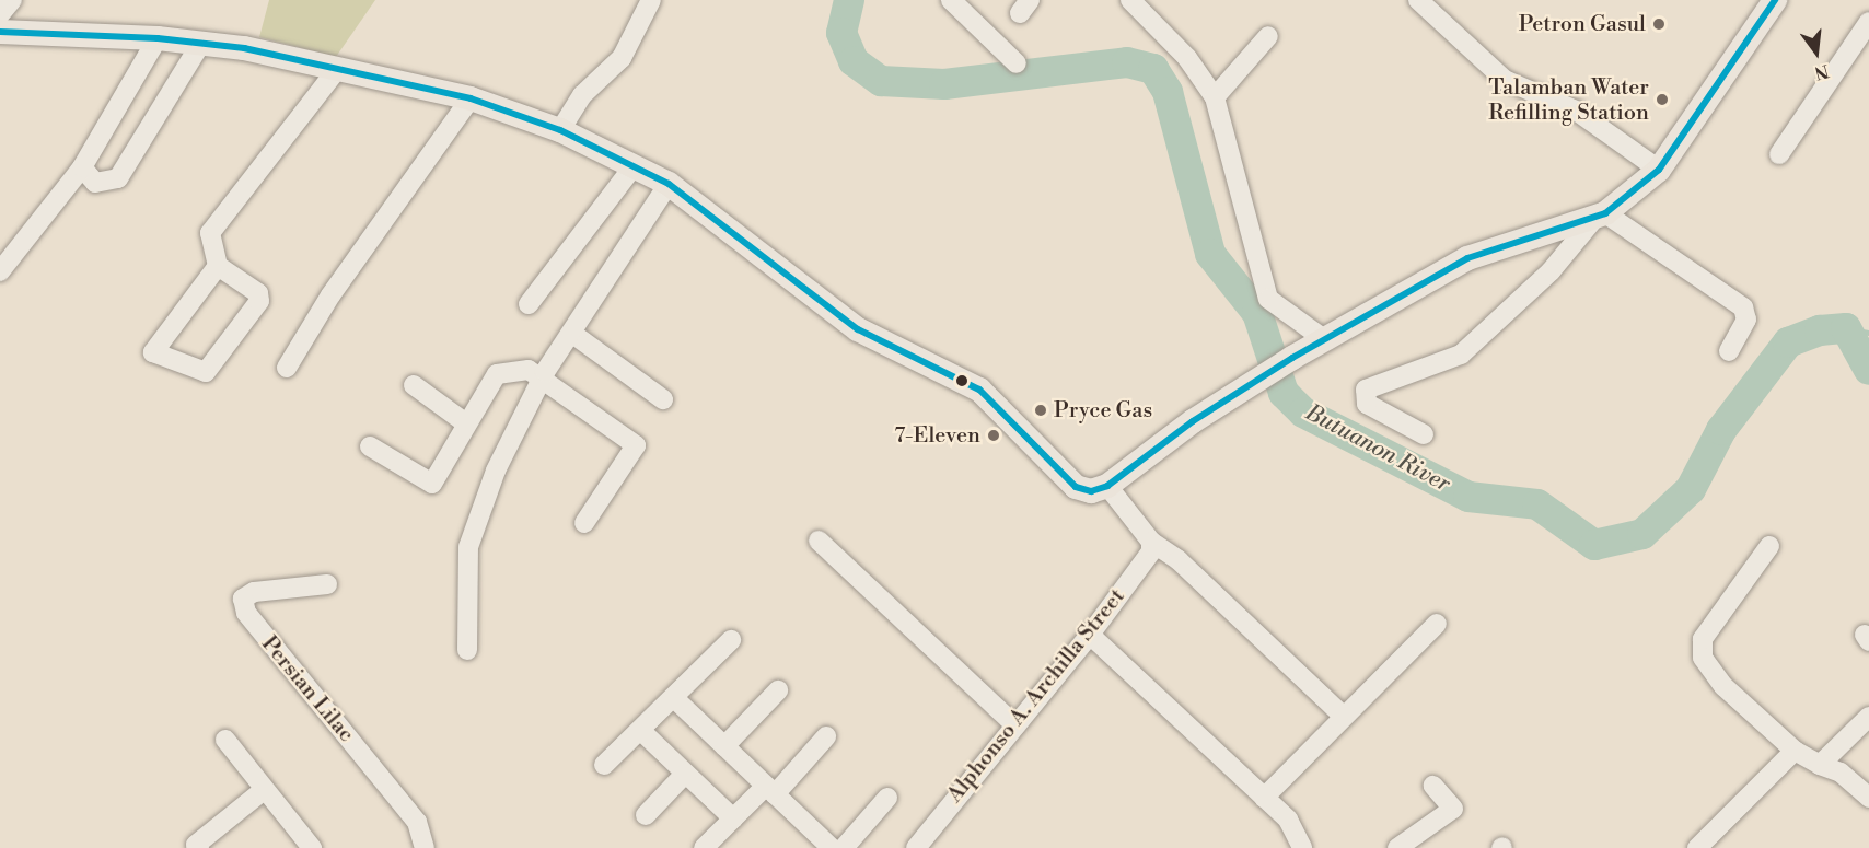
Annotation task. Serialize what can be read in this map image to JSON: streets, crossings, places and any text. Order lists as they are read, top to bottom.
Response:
{
  "streets": {
    "street": ["Persian Lilac", "Alphonso A. Archilla Street"]
  },
  "water": ["Butuanon River"],
  "places": [
    "Petron Gasul",
    "Talamban Water Refilling Station",
    "Pryce Gas",
    "7-Eleven"
  ],
  "north": "bottom"
}
